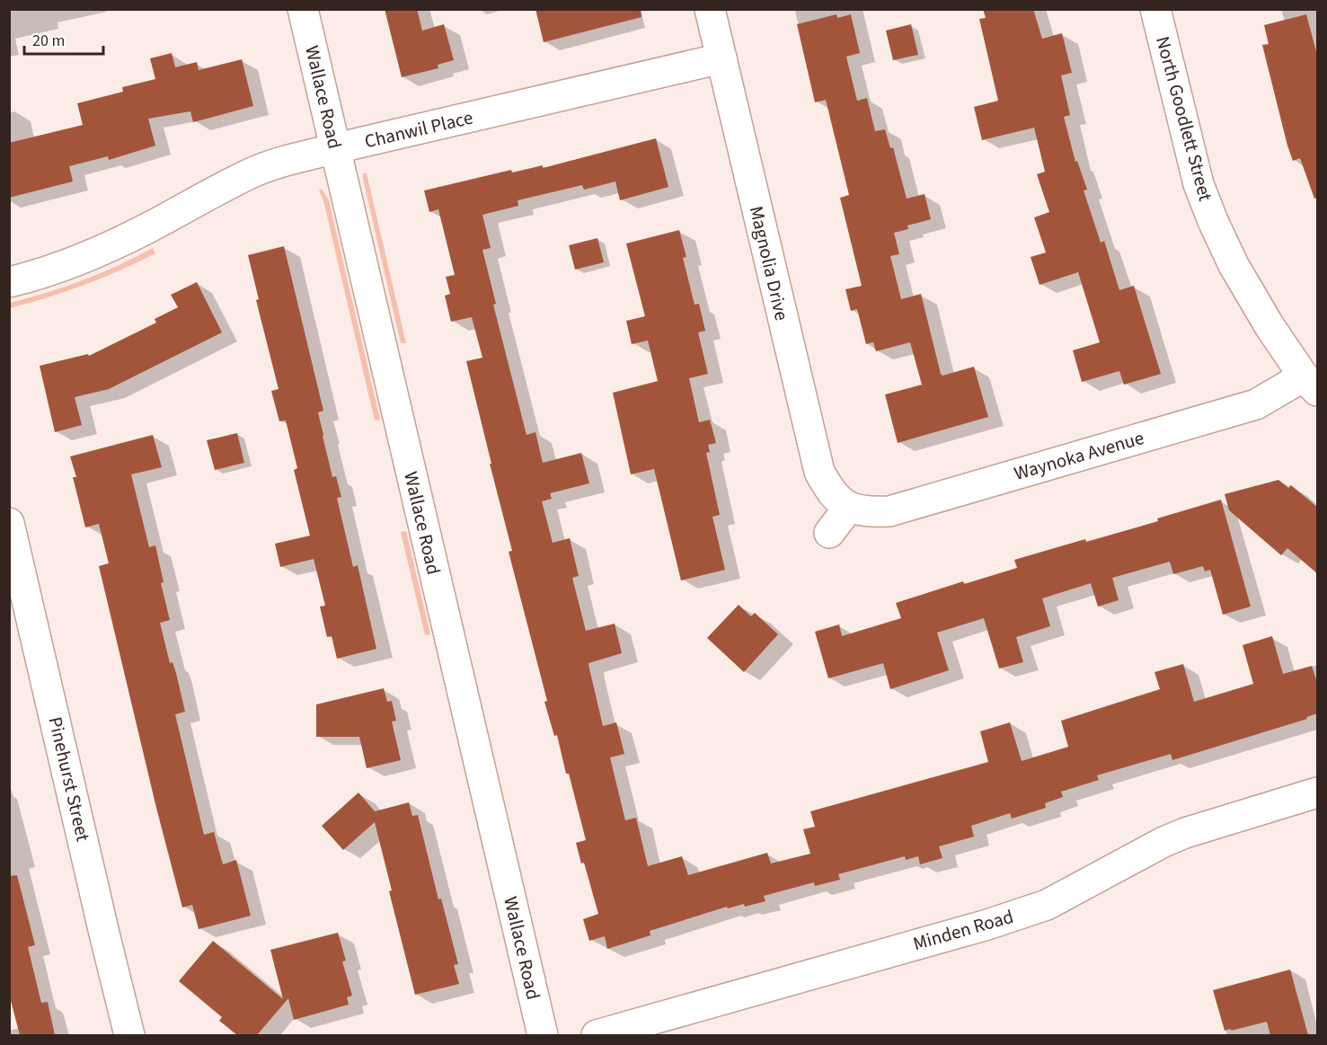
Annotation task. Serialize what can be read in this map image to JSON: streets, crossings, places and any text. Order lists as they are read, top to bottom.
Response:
{
  "streets": {
    "street": [
      "Wallace Road",
      "North Goodlett Street",
      "Chanwil Place",
      "Magnolia Drive",
      "Waynoka Avenue",
      "Pinehurst Street",
      "Minden Road"
    ]
  },
  "crossings": [
    ["Wallace Road", "Chanwil Place"],
    ["North Goodlett Street", "Waynoka Avenue"],
    ["Chanwil Place", "Magnolia Drive"],
    ["Magnolia Drive", "Waynoka Avenue"]
  ],
  "scale_bar": "20 m"
}
